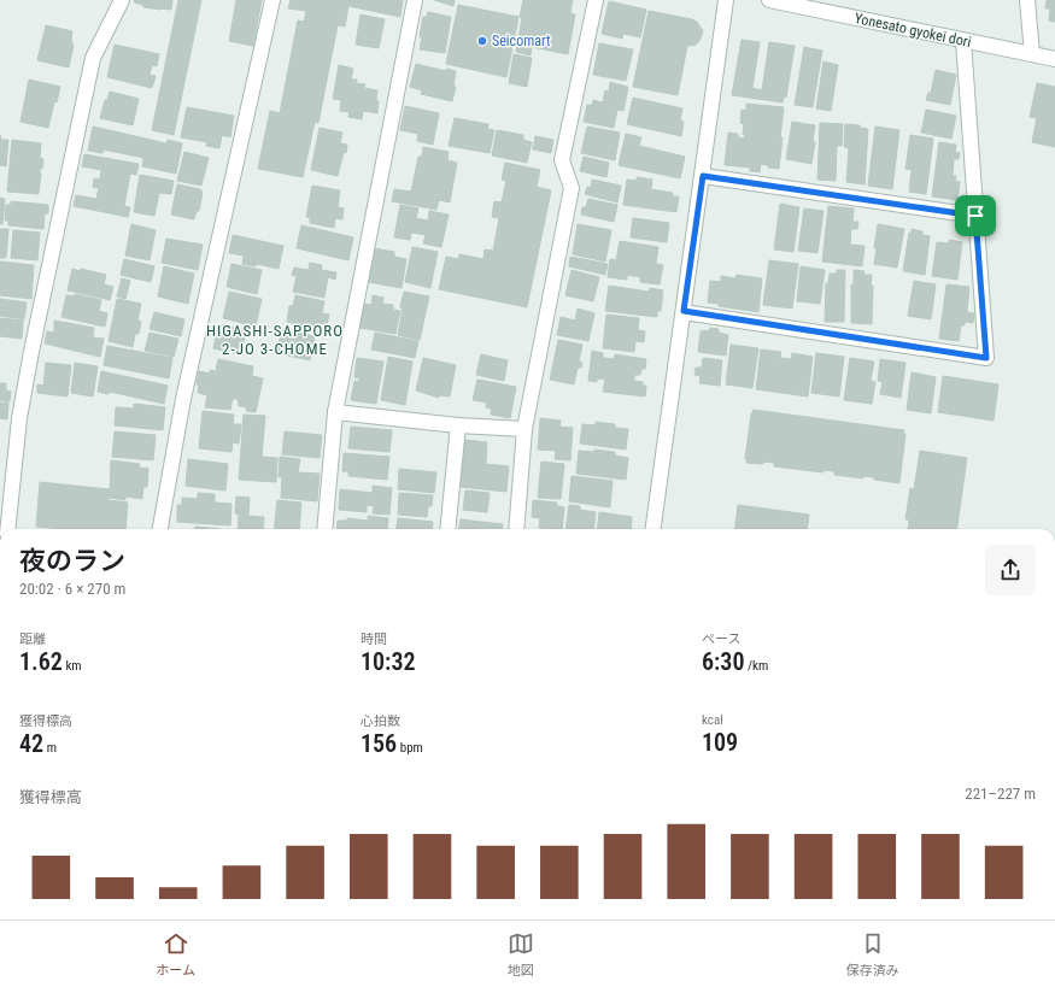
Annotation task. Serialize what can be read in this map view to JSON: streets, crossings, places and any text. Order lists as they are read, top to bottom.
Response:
{
  "streets": {
    "street": ["Yonesato gyokei dori"]
  },
  "districts": ["HIGASHI-SAPPORO 2-JO 3-CHOME"],
  "places": ["Seicomart"],
  "page": {
    "heading": ["夜のラン", "20:02 · 6 × 270 m"],
    "stats": [
      ["距離", "1.62 km"],
      ["時間", "10:32"],
      ["ペース", "6:30 /km"],
      ["獲得標高", "42 m"],
      ["心拍数", "156 bpm"],
      ["kcal", "109"]
    ],
    "chart": ["獲得標高", "221–227 m"],
    "tabs": ["ホーム", "地図", "保存済み"]
  }
}
